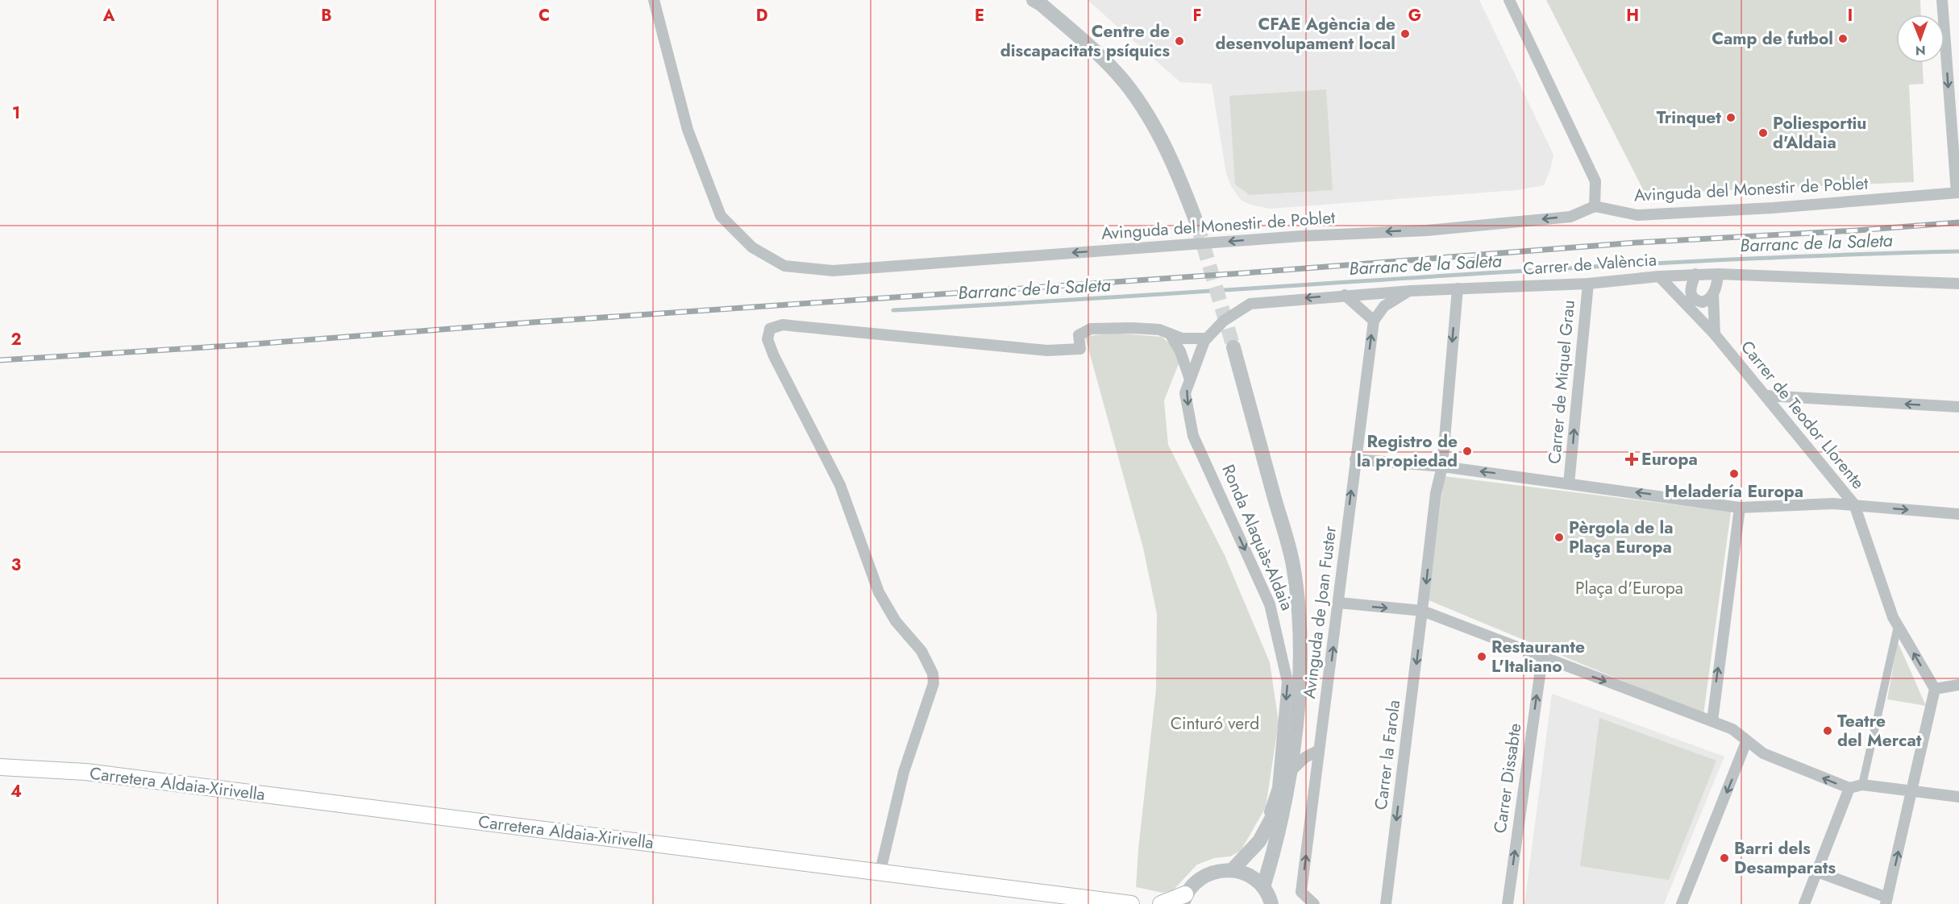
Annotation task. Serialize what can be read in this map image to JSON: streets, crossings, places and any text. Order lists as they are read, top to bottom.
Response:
{
  "streets": {
    "main road": ["Carretera Aldaia-Xirivella"],
    "street": [
      "Avinguda del Monestir de Poblet",
      "Carrer de València",
      "Carrer de Miquel Grau",
      "Carrer de Teodor Llorente",
      "Ronda Alaquàs-Aldaia",
      "Avinguda de Joan Fuster",
      "Carrer la Farola",
      "Carrer Dissabte"
    ]
  },
  "crossings": [
    ["Carrer de València", "Carrer de Miquel Grau"],
    ["Carrer de València", "Carrer de Teodor Llorente"],
    ["Carrer de València", "Ronda Alaquàs-Aldaia"]
  ],
  "one_way": [
    "Avinguda del Monestir de Poblet",
    "Carrer de Miquel Grau",
    "Carrer la Farola",
    "Carrer Dissabte"
  ],
  "water": ["Barranc de la Saleta"],
  "parks": ["Plaça d'Europa", "Cinturó verd"],
  "places": {
    "other": [
      "CFAE Agència de desenvolupament local",
      "Camp de futbol",
      "Centre de discapacitats psíquics",
      "Trinquet",
      "Poliesportiu d'Aldaia",
      "Registro de la propiedad",
      "Heladería Europa",
      "Pèrgola de la Plaça Europa",
      "Restaurante L'Italiano",
      "Teatre del Mercat",
      "Barri dels Desamparats"
    ],
    "health": ["Europa"]
  },
  "north": "bottom",
  "grid": {
    "columns": [
      "A",
      "B",
      "C",
      "D",
      "E",
      "F",
      "G",
      "H",
      "I"
    ],
    "rows": [
      "1",
      "2",
      "3",
      "4"
    ]
  }
}
